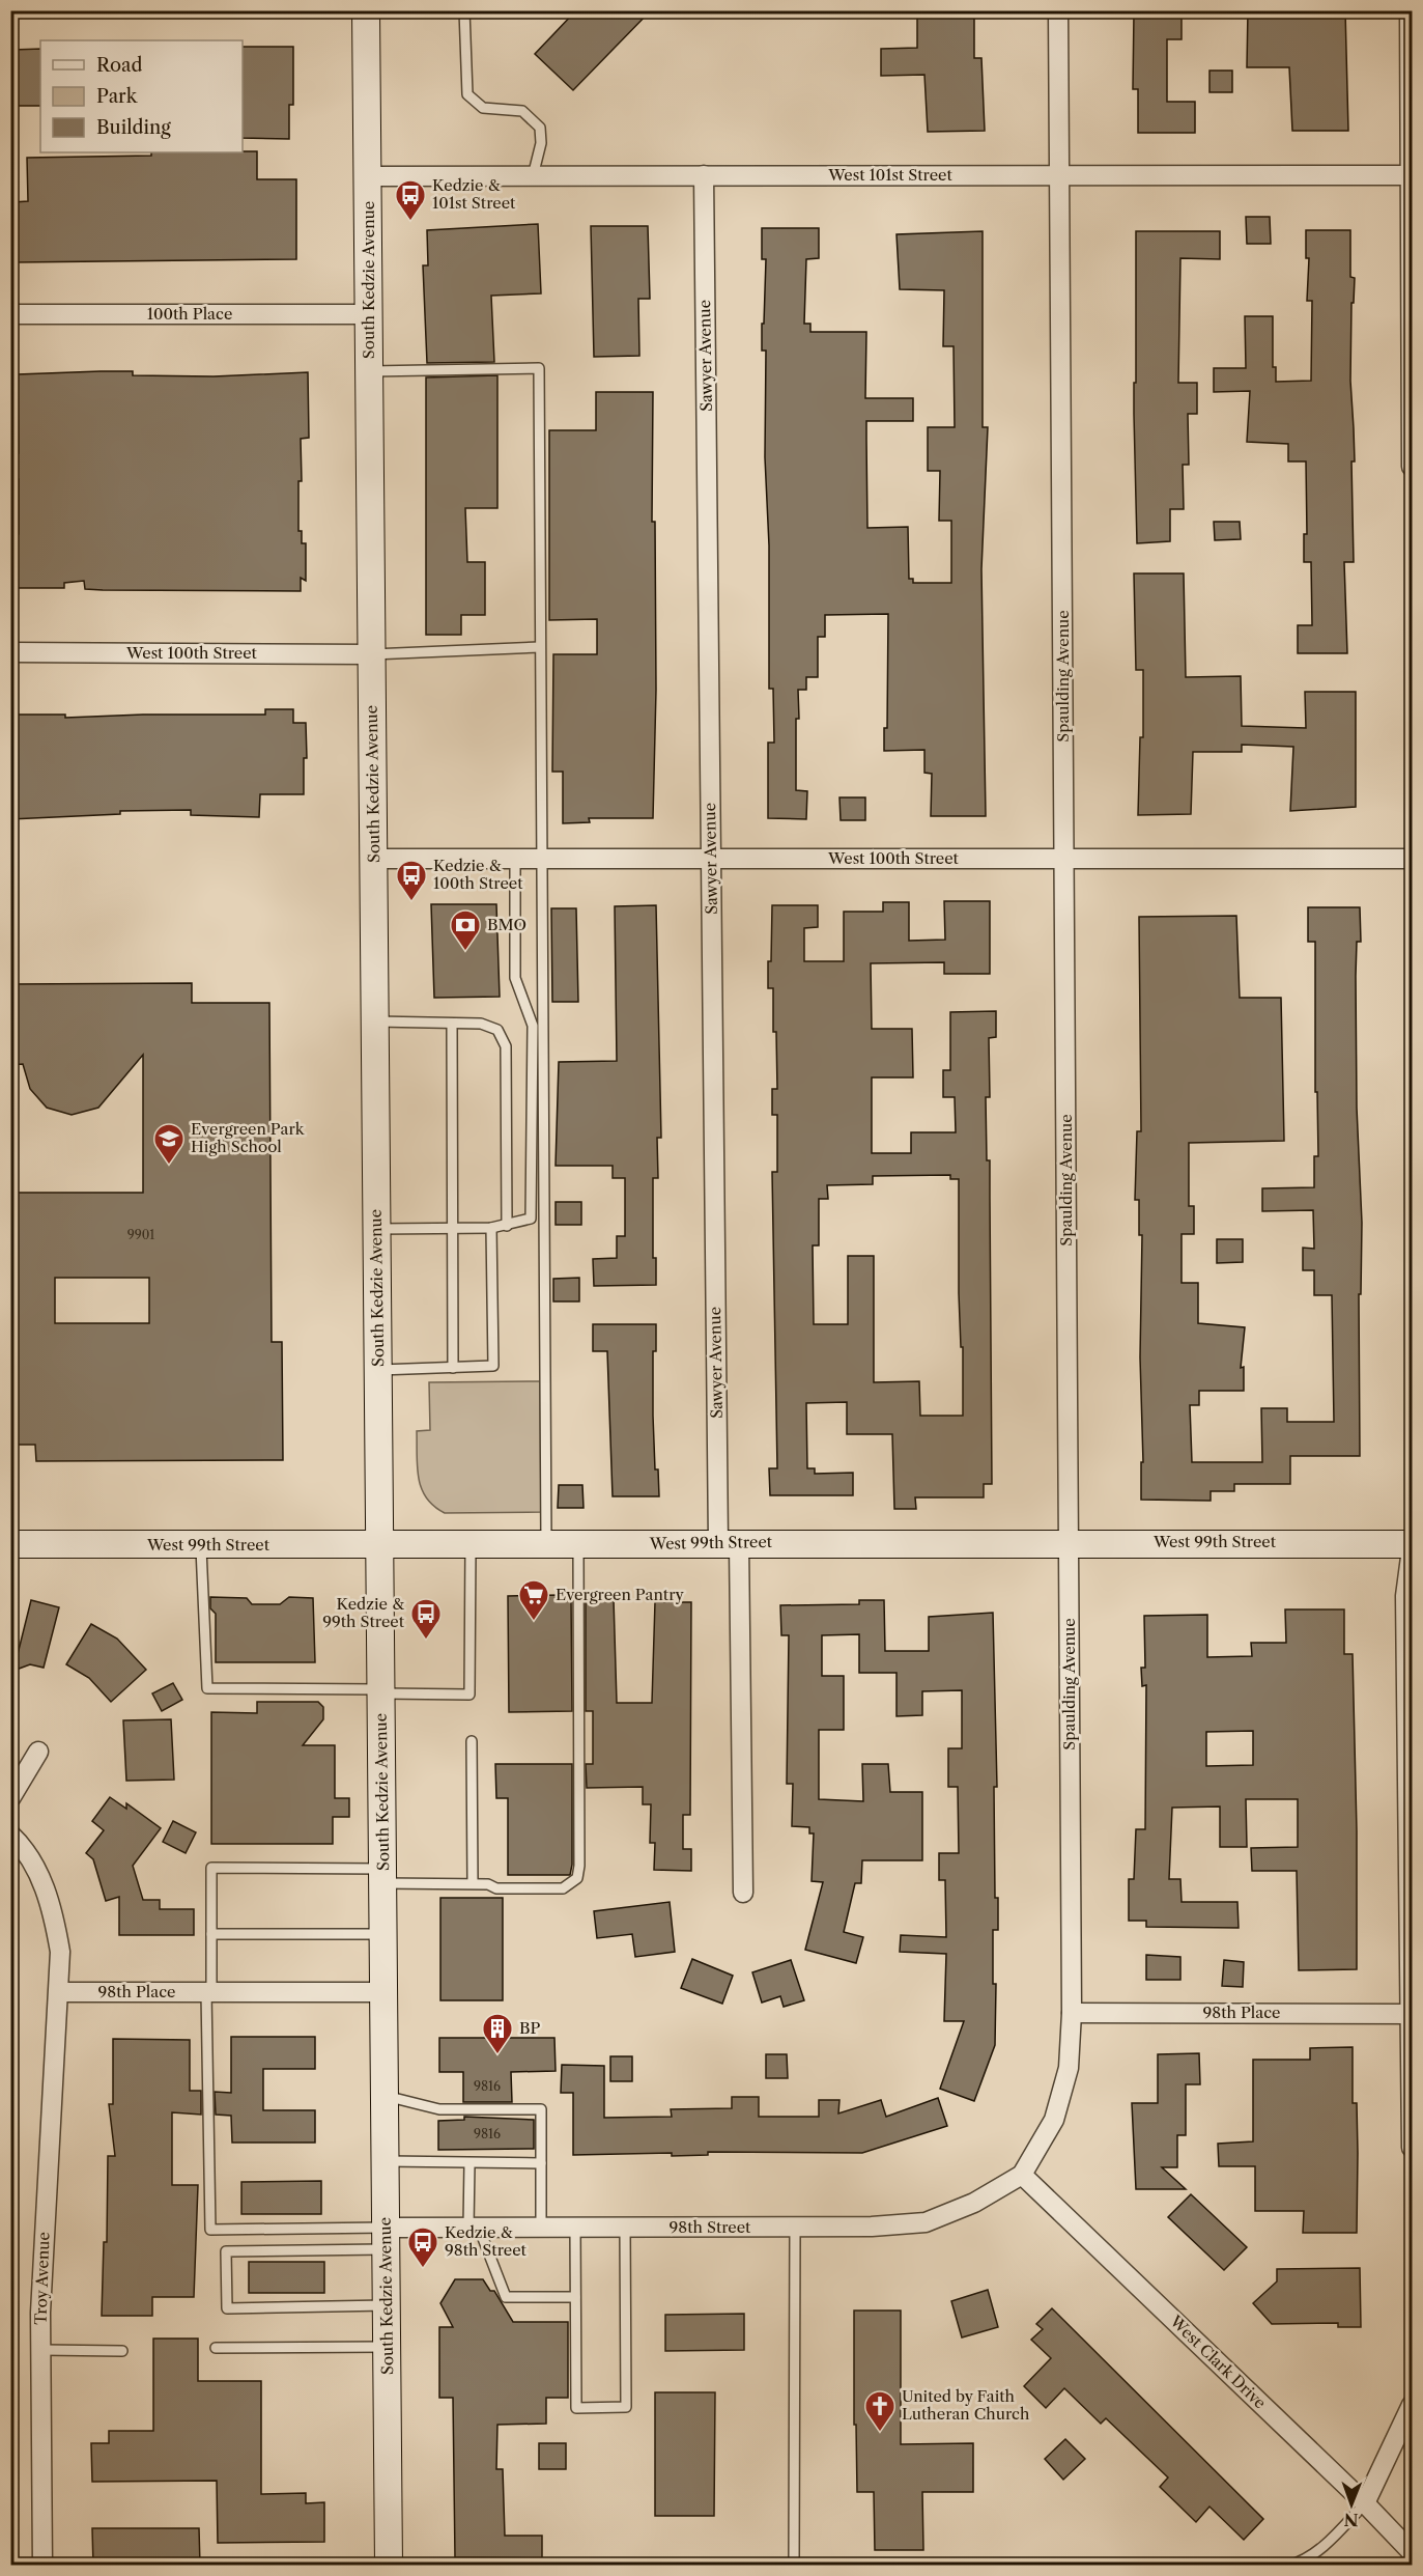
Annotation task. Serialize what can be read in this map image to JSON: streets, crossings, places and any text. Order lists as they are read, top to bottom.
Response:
{
  "streets": {
    "main road": ["South Kedzie Avenue", "West 99th Street"],
    "street": [
      "West 101st Street",
      "100th Place",
      "Sawyer Avenue",
      "West 100th Street",
      "Spaulding Avenue",
      "98th Place",
      "98th Street",
      "Troy Avenue",
      "West Clark Drive"
    ]
  },
  "crossings": [
    ["West 101st Street", "South Kedzie Avenue"],
    ["West 101st Street", "Sawyer Avenue"],
    ["West 101st Street", "Spaulding Avenue"],
    ["South Kedzie Avenue", "100th Place"],
    ["South Kedzie Avenue", "West 100th Street"],
    ["South Kedzie Avenue", "West 99th Street"],
    ["South Kedzie Avenue", "98th Place"],
    ["South Kedzie Avenue", "98th Street"],
    ["Sawyer Avenue", "West 100th Street"],
    ["Sawyer Avenue", "West 99th Street"],
    ["West 100th Street", "Spaulding Avenue"],
    ["Spaulding Avenue", "West 99th Street"],
    ["Spaulding Avenue", "98th Place"],
    ["Spaulding Avenue", "98th Street"],
    ["Spaulding Avenue", "West Clark Drive"],
    ["98th Place", "Troy Avenue"],
    ["98th Street", "West Clark Drive"]
  ],
  "places": {
    "bus stop": [
      "Kedzie & 101st Street",
      "Kedzie & 100th Street",
      "Kedzie & 99th Street",
      "Kedzie & 98th Street"
    ],
    "bank": ["BMO"],
    "school or university": ["Evergreen Park High School"],
    "supermarket": ["Evergreen Pantry"],
    "building": ["BP"],
    "church": ["United by Faith Lutheran Church"]
  },
  "house_numbers": ["9901", "9816", "9816"],
  "legend": ["Road", "Park", "Building"],
  "north": "bottom"
}
